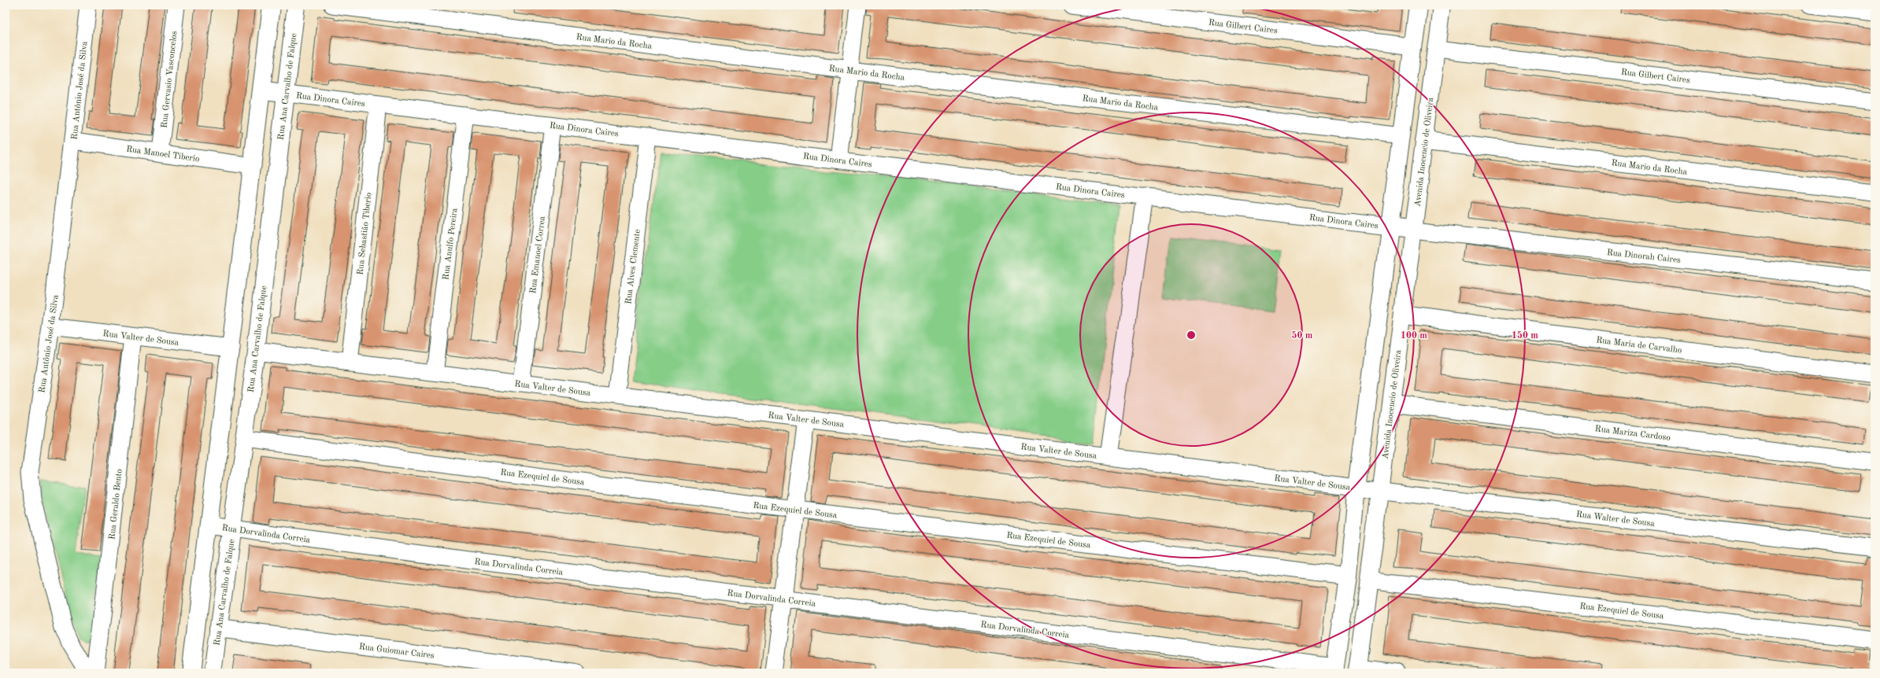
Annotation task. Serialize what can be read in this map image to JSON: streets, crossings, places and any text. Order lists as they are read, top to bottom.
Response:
{
  "streets": {
    "street": [
      "Rua Gilbert Caires",
      "Rua Mario da Rocha",
      "Rua Gervasio Vasconcelos",
      "Rua Ana Carvalho de Falque",
      "Rua Antônio José da Silva",
      "Rua Dinora Caires",
      "Avenida Inocencio de Oliveira",
      "Rua Manoel Tiberio",
      "Rua Sebastião Tiberio",
      "Rua Anulfo Pereira",
      "Rua Emanoel Correa",
      "Rua Dinorah Caires",
      "Rua Alves Clemente",
      "Rua Valter de Sousa",
      "Rua Maria de Carvalho",
      "Rua Mariza Cardoso",
      "Rua Ezequiel de Sousa",
      "Rua Geraldo Bento",
      "Rua Walter de Sousa",
      "Rua Dorvalinda Correia",
      "Rua Guiomar Caires"
    ]
  },
  "crossings": [
    ["Rua Gilbert Caires", "Avenida Inocencio de Oliveira"],
    ["Rua Mario da Rocha", "Avenida Inocencio de Oliveira"],
    ["Rua Gervasio Vasconcelos", "Rua Manoel Tiberio"],
    ["Rua Ana Carvalho de Falque", "Rua Dinora Caires"],
    ["Rua Ana Carvalho de Falque", "Rua Valter de Sousa"],
    ["Rua Ana Carvalho de Falque", "Rua Ezequiel de Sousa"],
    ["Rua Ana Carvalho de Falque", "Rua Dorvalinda Correia"],
    ["Rua Ana Carvalho de Falque", "Rua Guiomar Caires"],
    ["Rua Antônio José da Silva", "Rua Manoel Tiberio"],
    ["Rua Antônio José da Silva", "Rua Valter de Sousa"],
    ["Rua Dinora Caires", "Avenida Inocencio de Oliveira"],
    ["Rua Dinora Caires", "Rua Sebastião Tiberio"],
    ["Rua Dinora Caires", "Rua Anulfo Pereira"],
    ["Rua Dinora Caires", "Rua Emanoel Correa"],
    ["Rua Dinora Caires", "Rua Dinorah Caires"],
    ["Rua Dinora Caires", "Rua Alves Clemente"],
    ["Avenida Inocencio de Oliveira", "Rua Dinorah Caires"],
    ["Avenida Inocencio de Oliveira", "Rua Maria de Carvalho"],
    ["Avenida Inocencio de Oliveira", "Rua Mariza Cardoso"],
    ["Avenida Inocencio de Oliveira", "Rua Ezequiel de Sousa"],
    ["Avenida Inocencio de Oliveira", "Rua Walter de Sousa"],
    ["Rua Sebastião Tiberio", "Rua Valter de Sousa"],
    ["Rua Anulfo Pereira", "Rua Valter de Sousa"],
    ["Rua Emanoel Correa", "Rua Valter de Sousa"],
    ["Rua Alves Clemente", "Rua Valter de Sousa"],
    ["Rua Valter de Sousa", "Rua Geraldo Bento"],
    ["Rua Valter de Sousa", "Rua Walter de Sousa"]
  ],
  "rings": ["50 m", "100 m", "150 m"]
}
